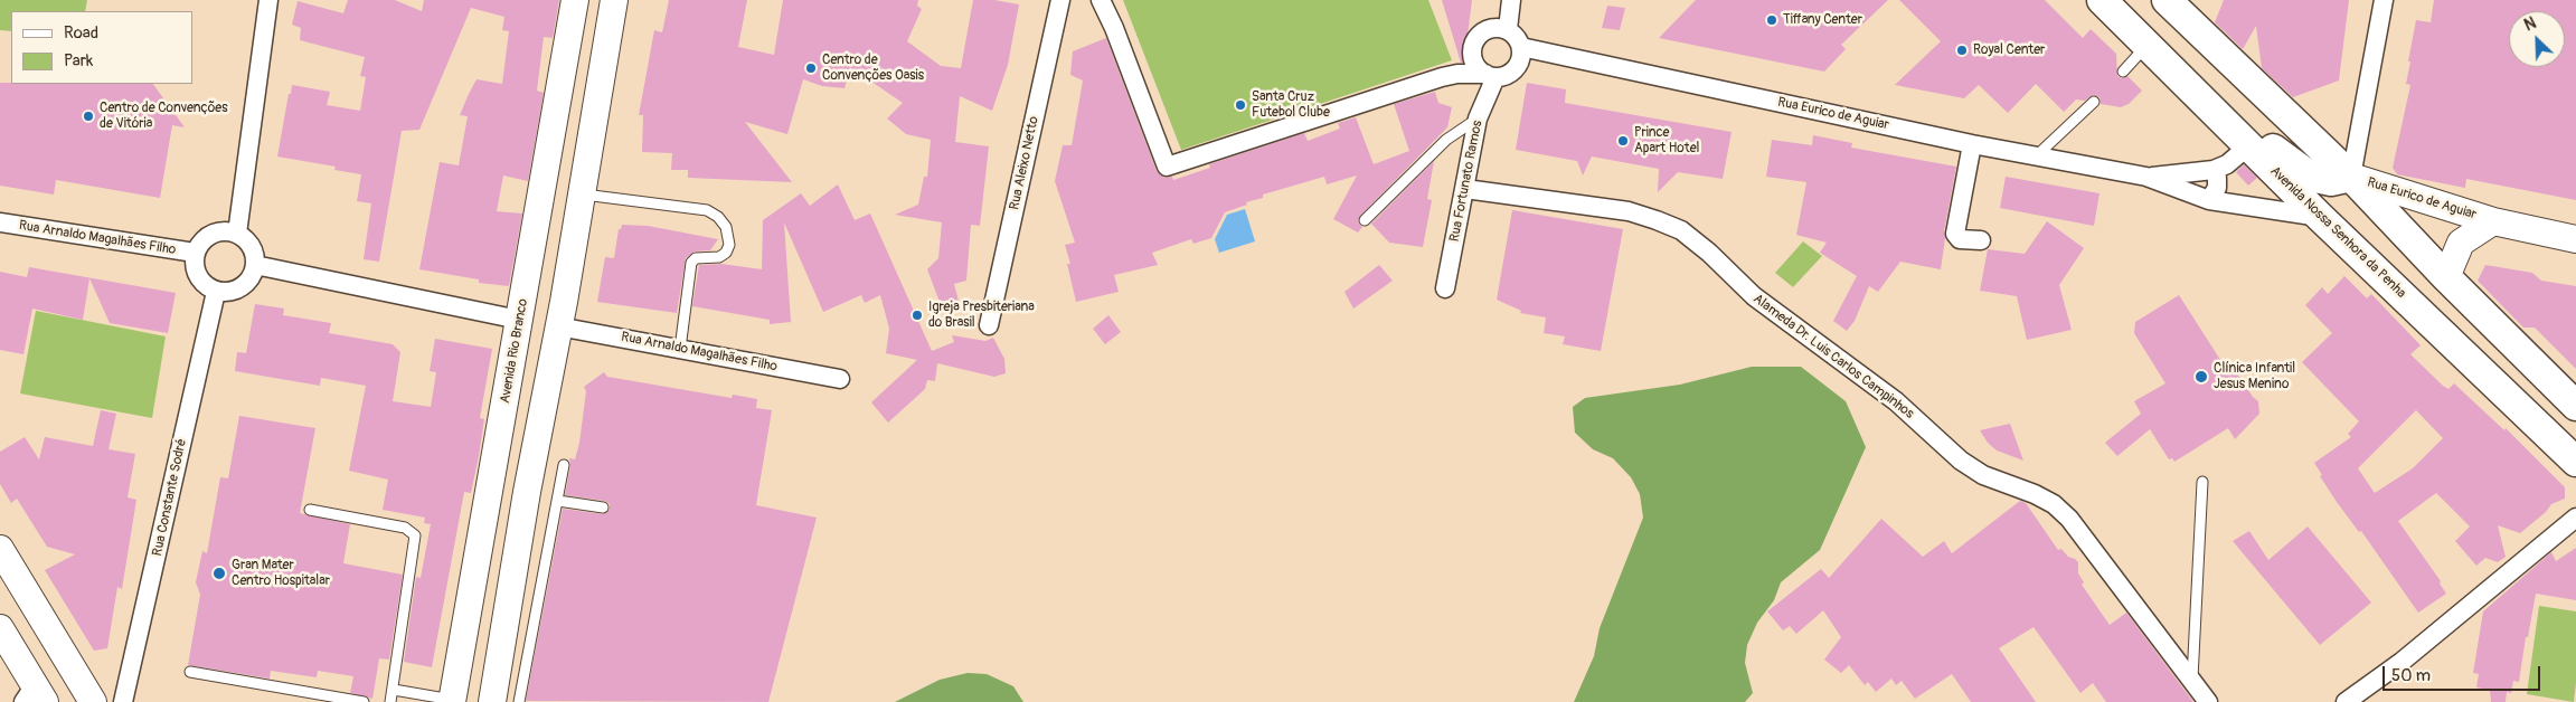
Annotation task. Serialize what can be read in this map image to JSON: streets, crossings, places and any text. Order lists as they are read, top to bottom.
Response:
{
  "streets": {
    "main road": ["Avenida Nossa Senhora da Penha"],
    "street": [
      "Rua Eurico de Aguiar",
      "Rua Aleixo Netto",
      "Rua Fortunato Ramos",
      "Rua Arnaldo Magalhães Filho",
      "Avenida Rio Branco",
      "Alameda Dr. Luis Carlos Campinhos",
      "Rua Constante Sodré"
    ]
  },
  "crossings": [
    ["Rua Eurico de Aguiar", "Rua Fortunato Ramos"],
    ["Rua Eurico de Aguiar", "Avenida Nossa Senhora da Penha"],
    ["Rua Fortunato Ramos", "Alameda Dr. Luis Carlos Campinhos"],
    ["Rua Arnaldo Magalhães Filho", "Rua Constante Sodré"]
  ],
  "places": [
    "Tiffany Center",
    "Royal Center",
    "Centro de Convenções Oasis",
    "Santa Cruz Futebol Clube",
    "Centro de Convenções de Vitória",
    "Prince Apart Hotel",
    "Igreja Presbiteriana do Brasil",
    "Clínica Infantil Jesus Menino",
    "Gran Mater Centro Hospitalar"
  ],
  "legend": ["Road", "Park"],
  "scale_bar": "50 m",
  "north": "top left"
}
